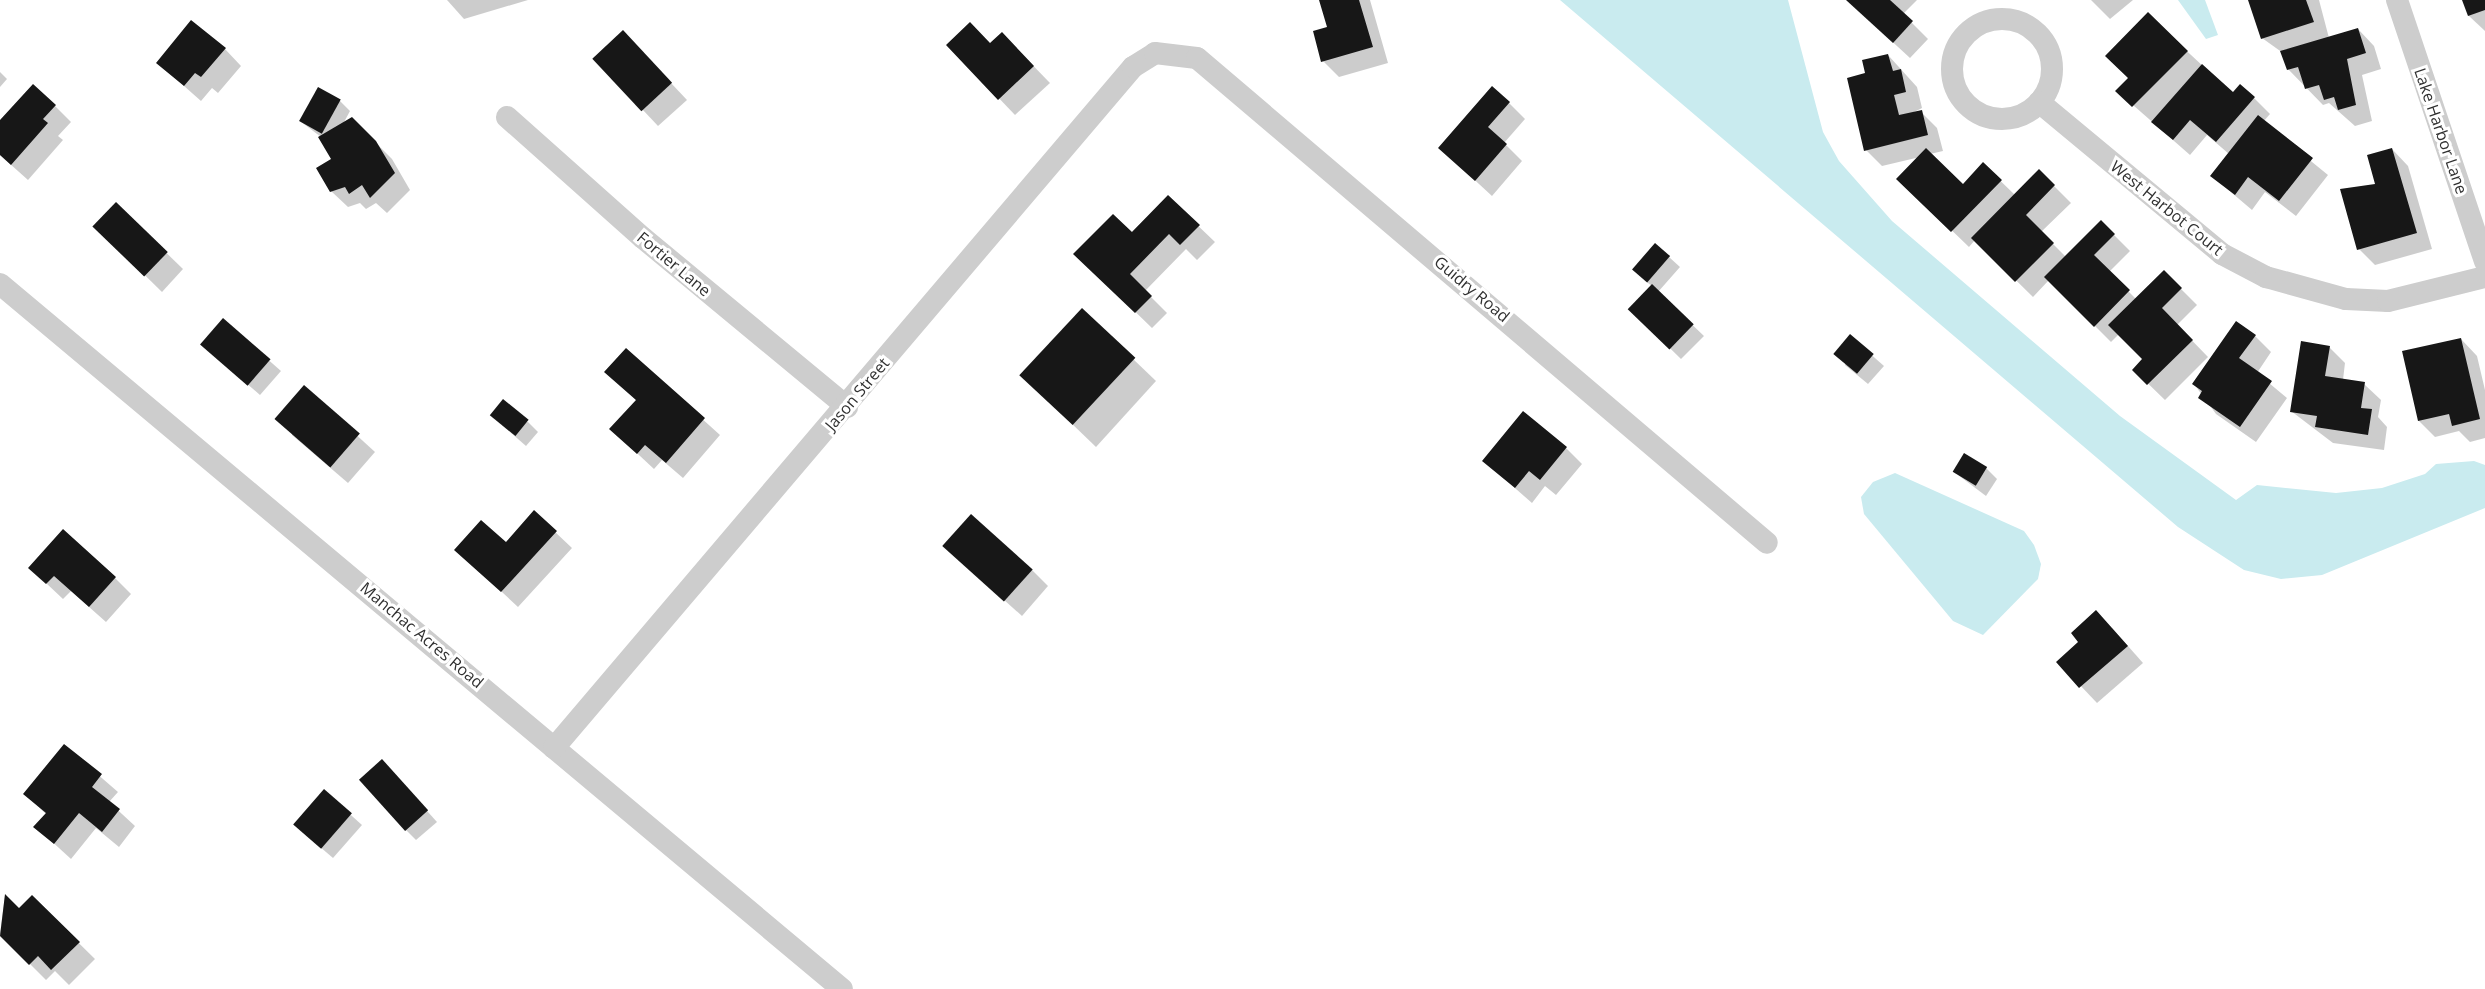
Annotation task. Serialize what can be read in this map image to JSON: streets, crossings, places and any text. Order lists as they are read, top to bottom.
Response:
{
  "streets": {
    "street": [
      "Lake Harbor Lane",
      "West Harbot Court",
      "Fortier Lane",
      "Guidry Road",
      "Jason Street",
      "Manchac Acres Road"
    ]
  },
  "crossings": [
    ["Fortier Lane", "Jason Street"],
    ["Guidry Road", "Jason Street"],
    ["Jason Street", "Manchac Acres Road"]
  ]
}
